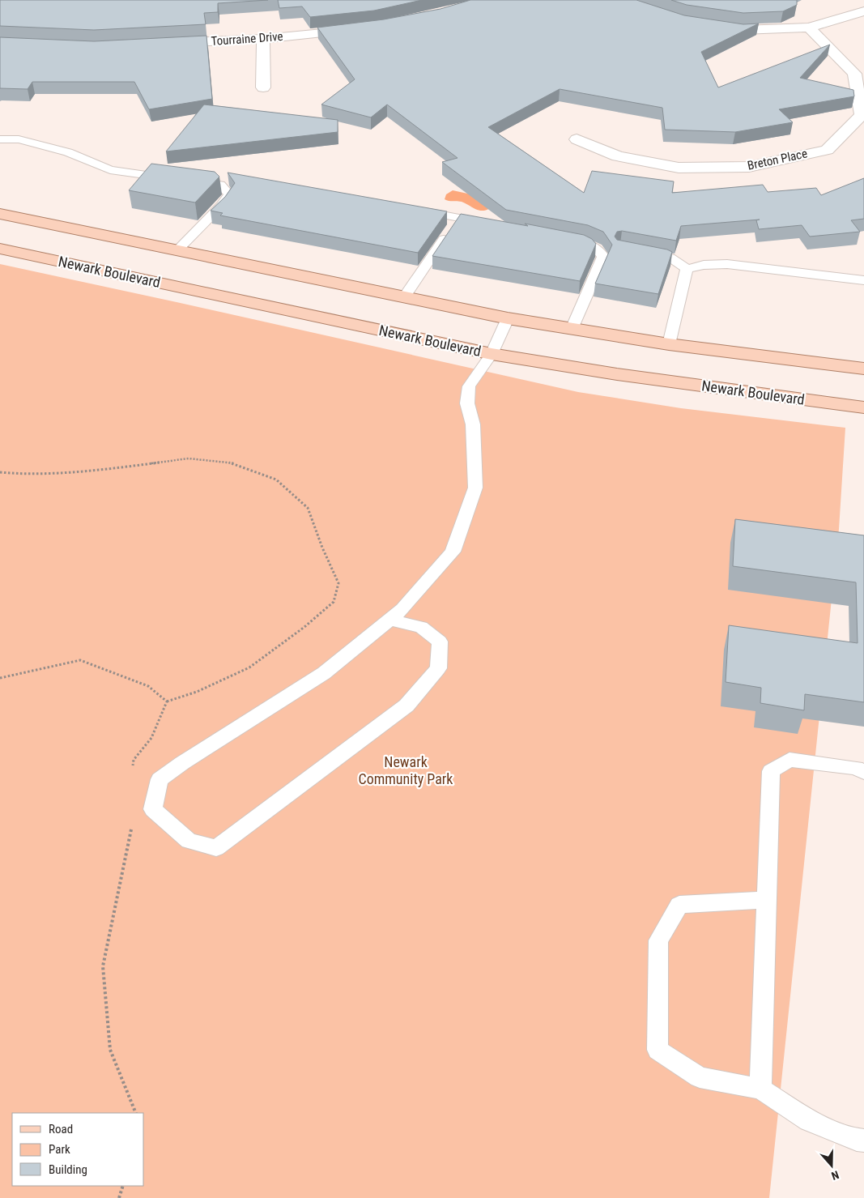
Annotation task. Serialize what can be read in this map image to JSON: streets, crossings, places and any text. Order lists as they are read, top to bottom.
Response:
{
  "streets": {
    "main road": ["Newark Boulevard"],
    "street": ["Tourraine Drive", "Breton Place"]
  },
  "parks": ["Newark Community Park"],
  "legend": ["Road", "Park", "Building"],
  "north": "bottom"
}
